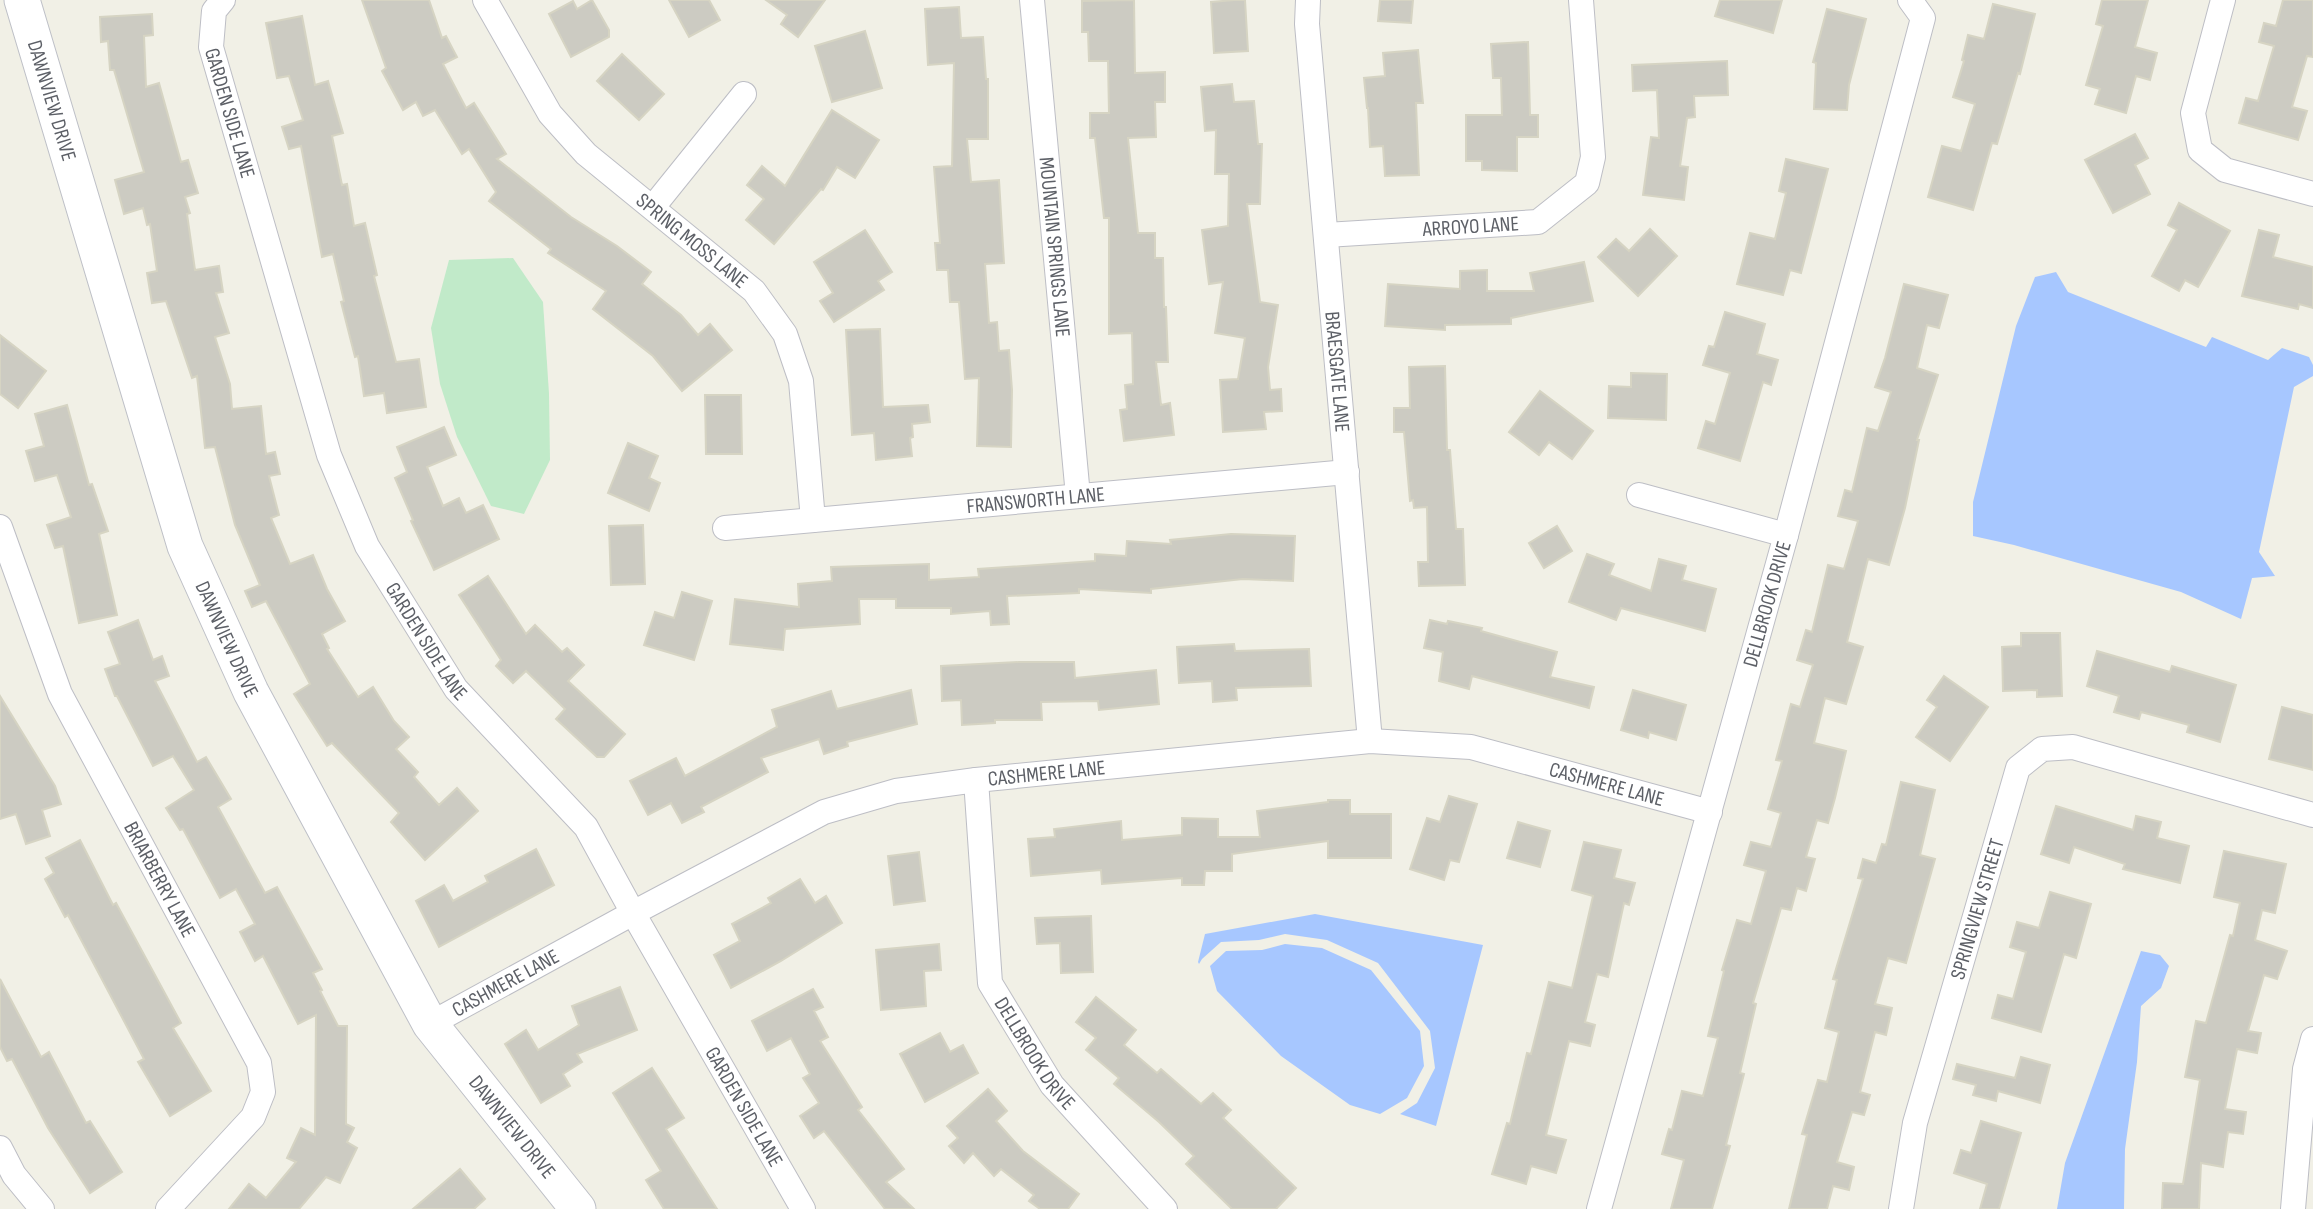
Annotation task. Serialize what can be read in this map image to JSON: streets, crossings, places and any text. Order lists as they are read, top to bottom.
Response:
{
  "streets": {
    "street": [
      "DAWNVIEW DRIVE",
      "GARDEN SIDE LANE",
      "ARROYO LANE",
      "SPRING MOSS LANE",
      "MOUNTAIN SPRINGS LANE",
      "BRAESGATE LANE",
      "FRANSWORTH LANE",
      "DELLBROOK DRIVE",
      "CASHMERE LANE",
      "BRIARBERRY LANE",
      "SPRINGVIEW STREET"
    ]
  },
  "crossings": [
    ["DAWNVIEW DRIVE", "CASHMERE LANE"],
    ["GARDEN SIDE LANE", "CASHMERE LANE"],
    ["ARROYO LANE", "BRAESGATE LANE"],
    ["SPRING MOSS LANE", "FRANSWORTH LANE"],
    ["MOUNTAIN SPRINGS LANE", "FRANSWORTH LANE"],
    ["BRAESGATE LANE", "FRANSWORTH LANE"],
    ["BRAESGATE LANE", "CASHMERE LANE"],
    ["DELLBROOK DRIVE", "CASHMERE LANE"]
  ]
}
